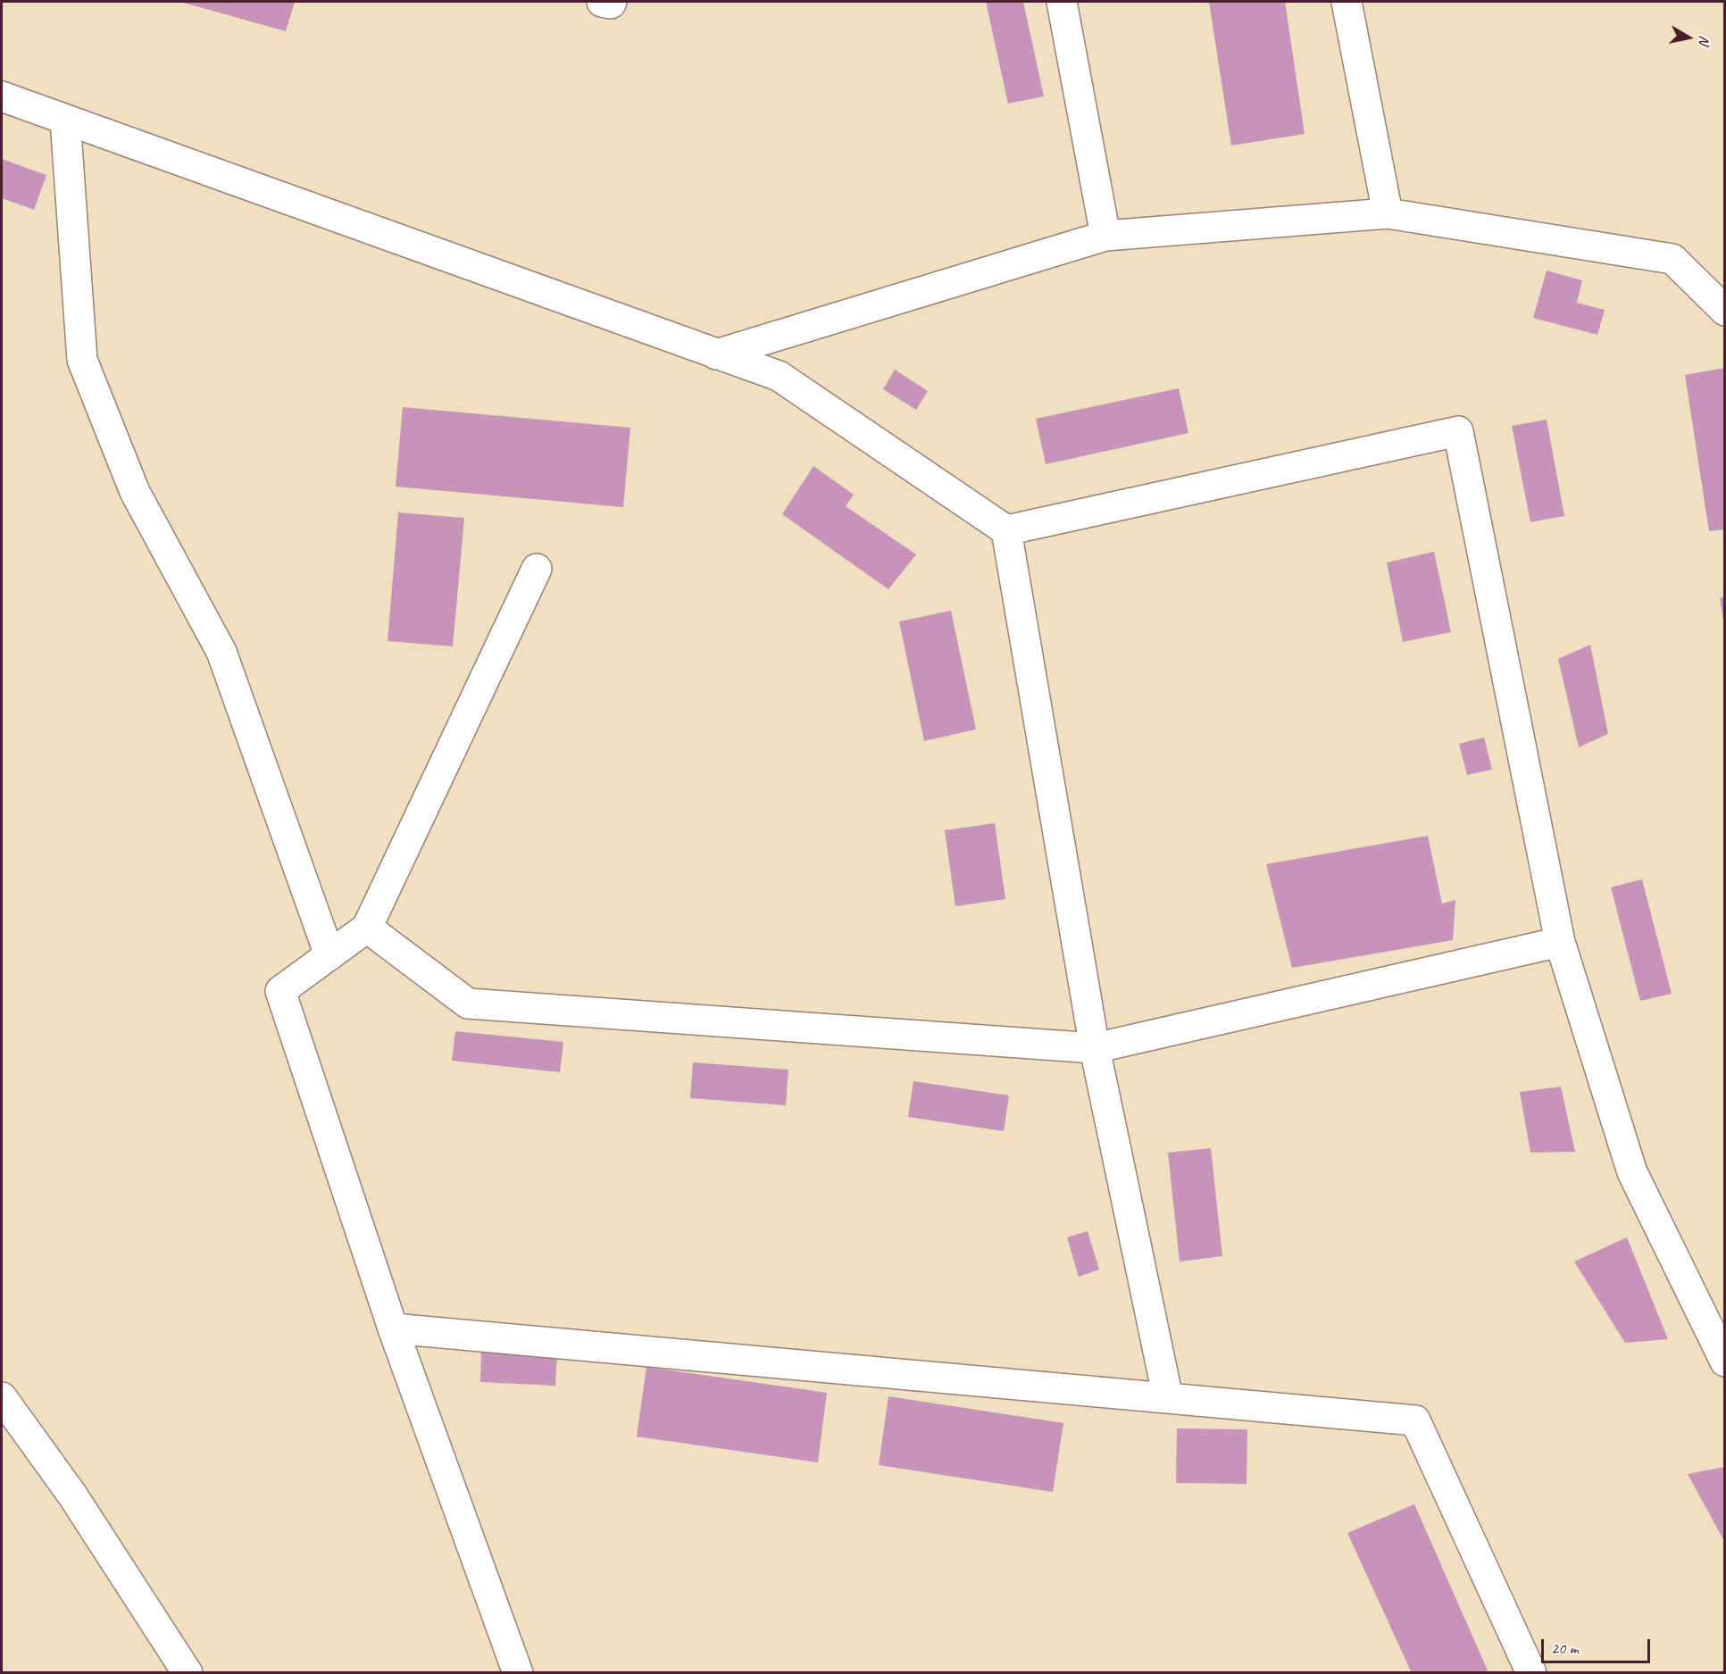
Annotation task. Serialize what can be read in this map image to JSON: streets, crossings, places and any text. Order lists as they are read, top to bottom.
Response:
{
  "scale_bar": "20 m",
  "north": "right"
}
